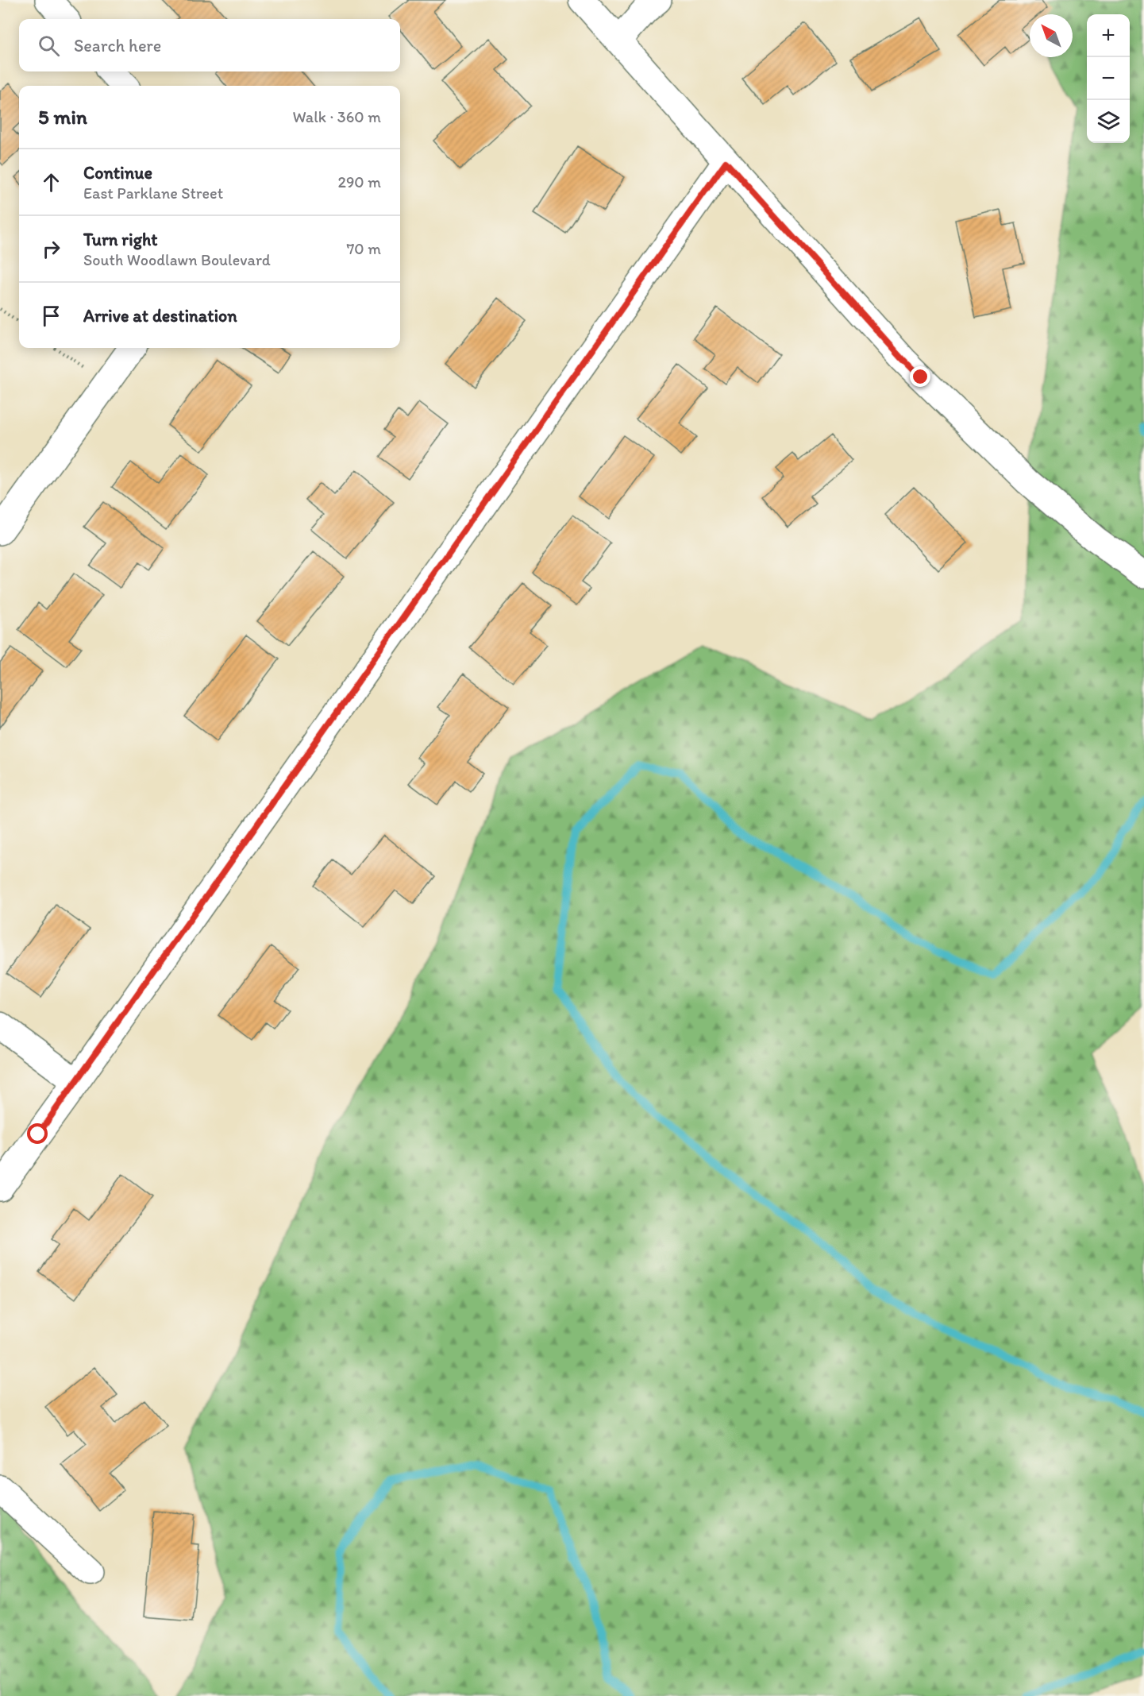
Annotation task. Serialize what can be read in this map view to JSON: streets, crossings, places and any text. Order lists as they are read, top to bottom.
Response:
{
  "north": "top left",
  "page": {
    "map_buttons": ["+", "−"],
    "search": "Search here",
    "heading": ["5 min", "Walk · 360 m"],
    "list": [
      ["Continue", "East Parklane Street", "290 m"],
      ["Turn right", "South Woodlawn Boulevard", "70 m"],
      "Arrive at destination"
    ]
  }
}
